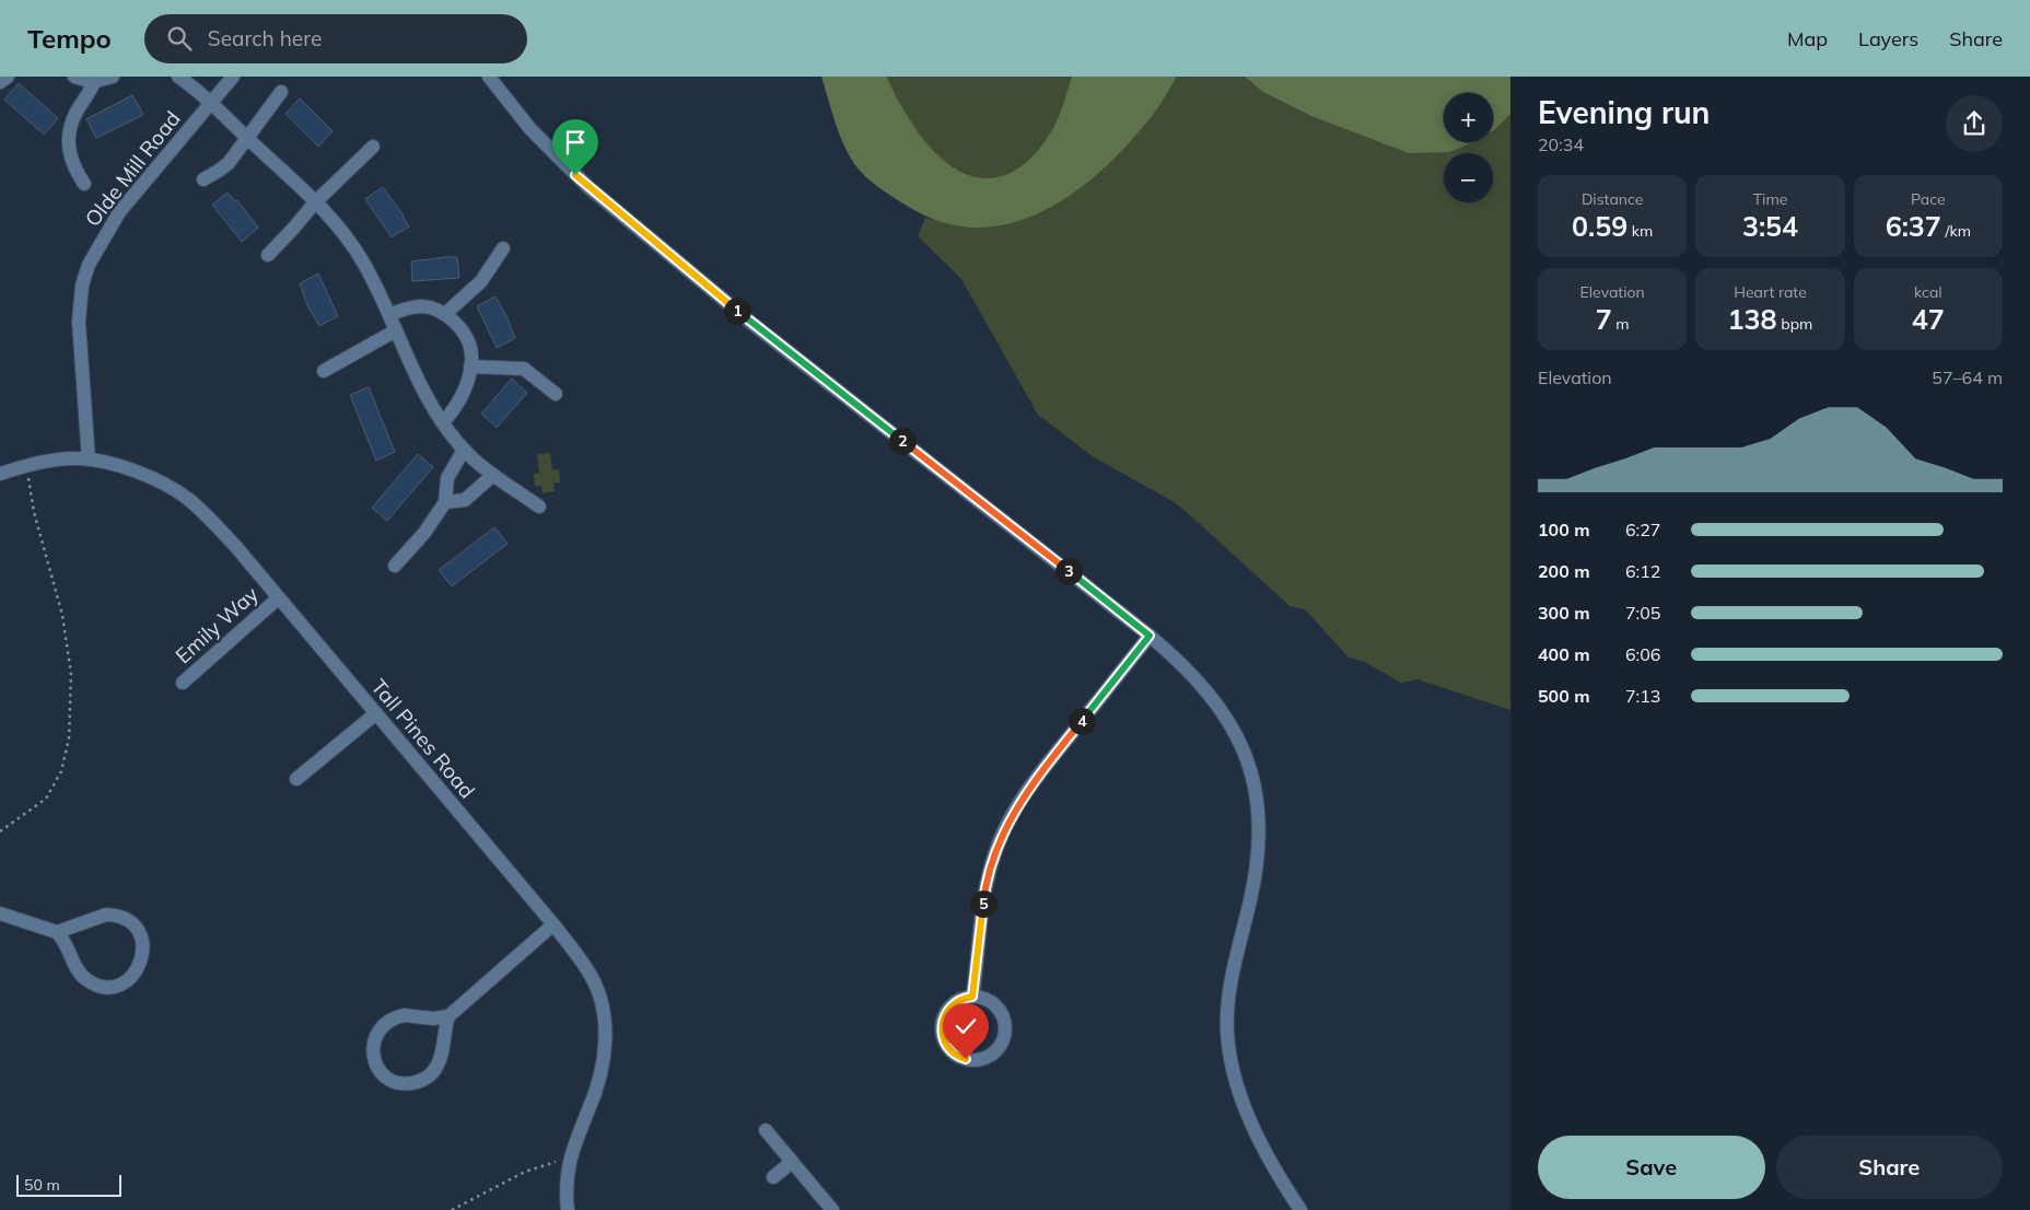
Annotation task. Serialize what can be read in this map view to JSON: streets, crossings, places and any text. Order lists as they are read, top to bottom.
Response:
{
  "streets": {
    "street": ["Olde Mill Road", "Emily Way", "Tall Pines Road"]
  },
  "crossings": [
    ["Olde Mill Road", "Tall Pines Road"],
    ["Emily Way", "Tall Pines Road"]
  ],
  "scale_bar": "50 m",
  "page": {
    "header": "Tempo",
    "search": "Search here",
    "nav": ["Map", "Layers", "Share"],
    "heading": ["Evening run", "20:34"],
    "map_buttons": ["+", "−"],
    "stats": [
      ["Distance", "0.59 km"],
      ["Time", "3:54"],
      ["Pace", "6:37 /km"],
      ["Elevation", "7 m"],
      ["Heart rate", "138 bpm"],
      ["kcal", "47"]
    ],
    "pins": [
      "1",
      "2",
      "3",
      "4",
      "5"
    ],
    "chart": ["Elevation", "57–64 m"],
    "list": [
      {
        "name": "100 m",
        "note": "6:27"
      },
      {
        "name": "200 m",
        "note": "6:12"
      },
      {
        "name": "300 m",
        "note": "7:05"
      },
      {
        "name": "400 m",
        "note": "6:06"
      },
      {
        "name": "500 m",
        "note": "7:13"
      }
    ],
    "buttons": ["Save", "Share"],
    "scale": "50 m"
  }
}
